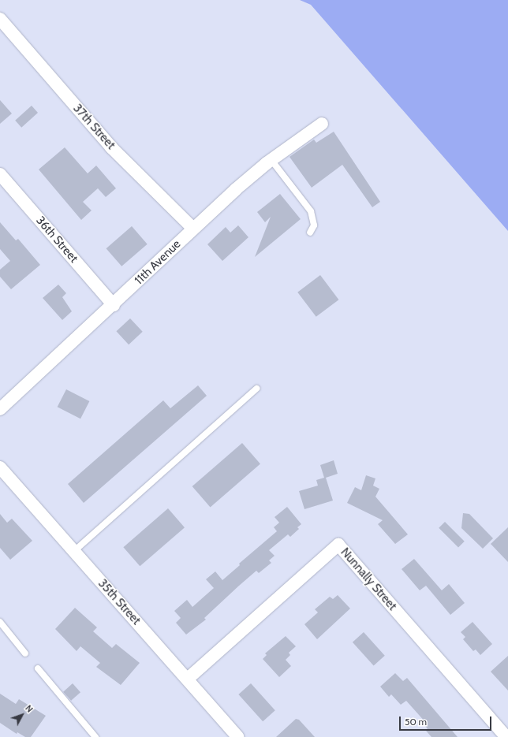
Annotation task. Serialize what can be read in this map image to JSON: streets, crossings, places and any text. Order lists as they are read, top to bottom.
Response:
{
  "streets": {
    "street": [
      "37th Street",
      "36th Street",
      "11th Avenue",
      "Nunnally Street",
      "35th Street"
    ]
  },
  "crossings": [
    ["37th Street", "11th Avenue"],
    ["36th Street", "11th Avenue"],
    ["Nunnally Street", "35th Street"]
  ],
  "scale_bar": "50 m",
  "north": "top right"
}
